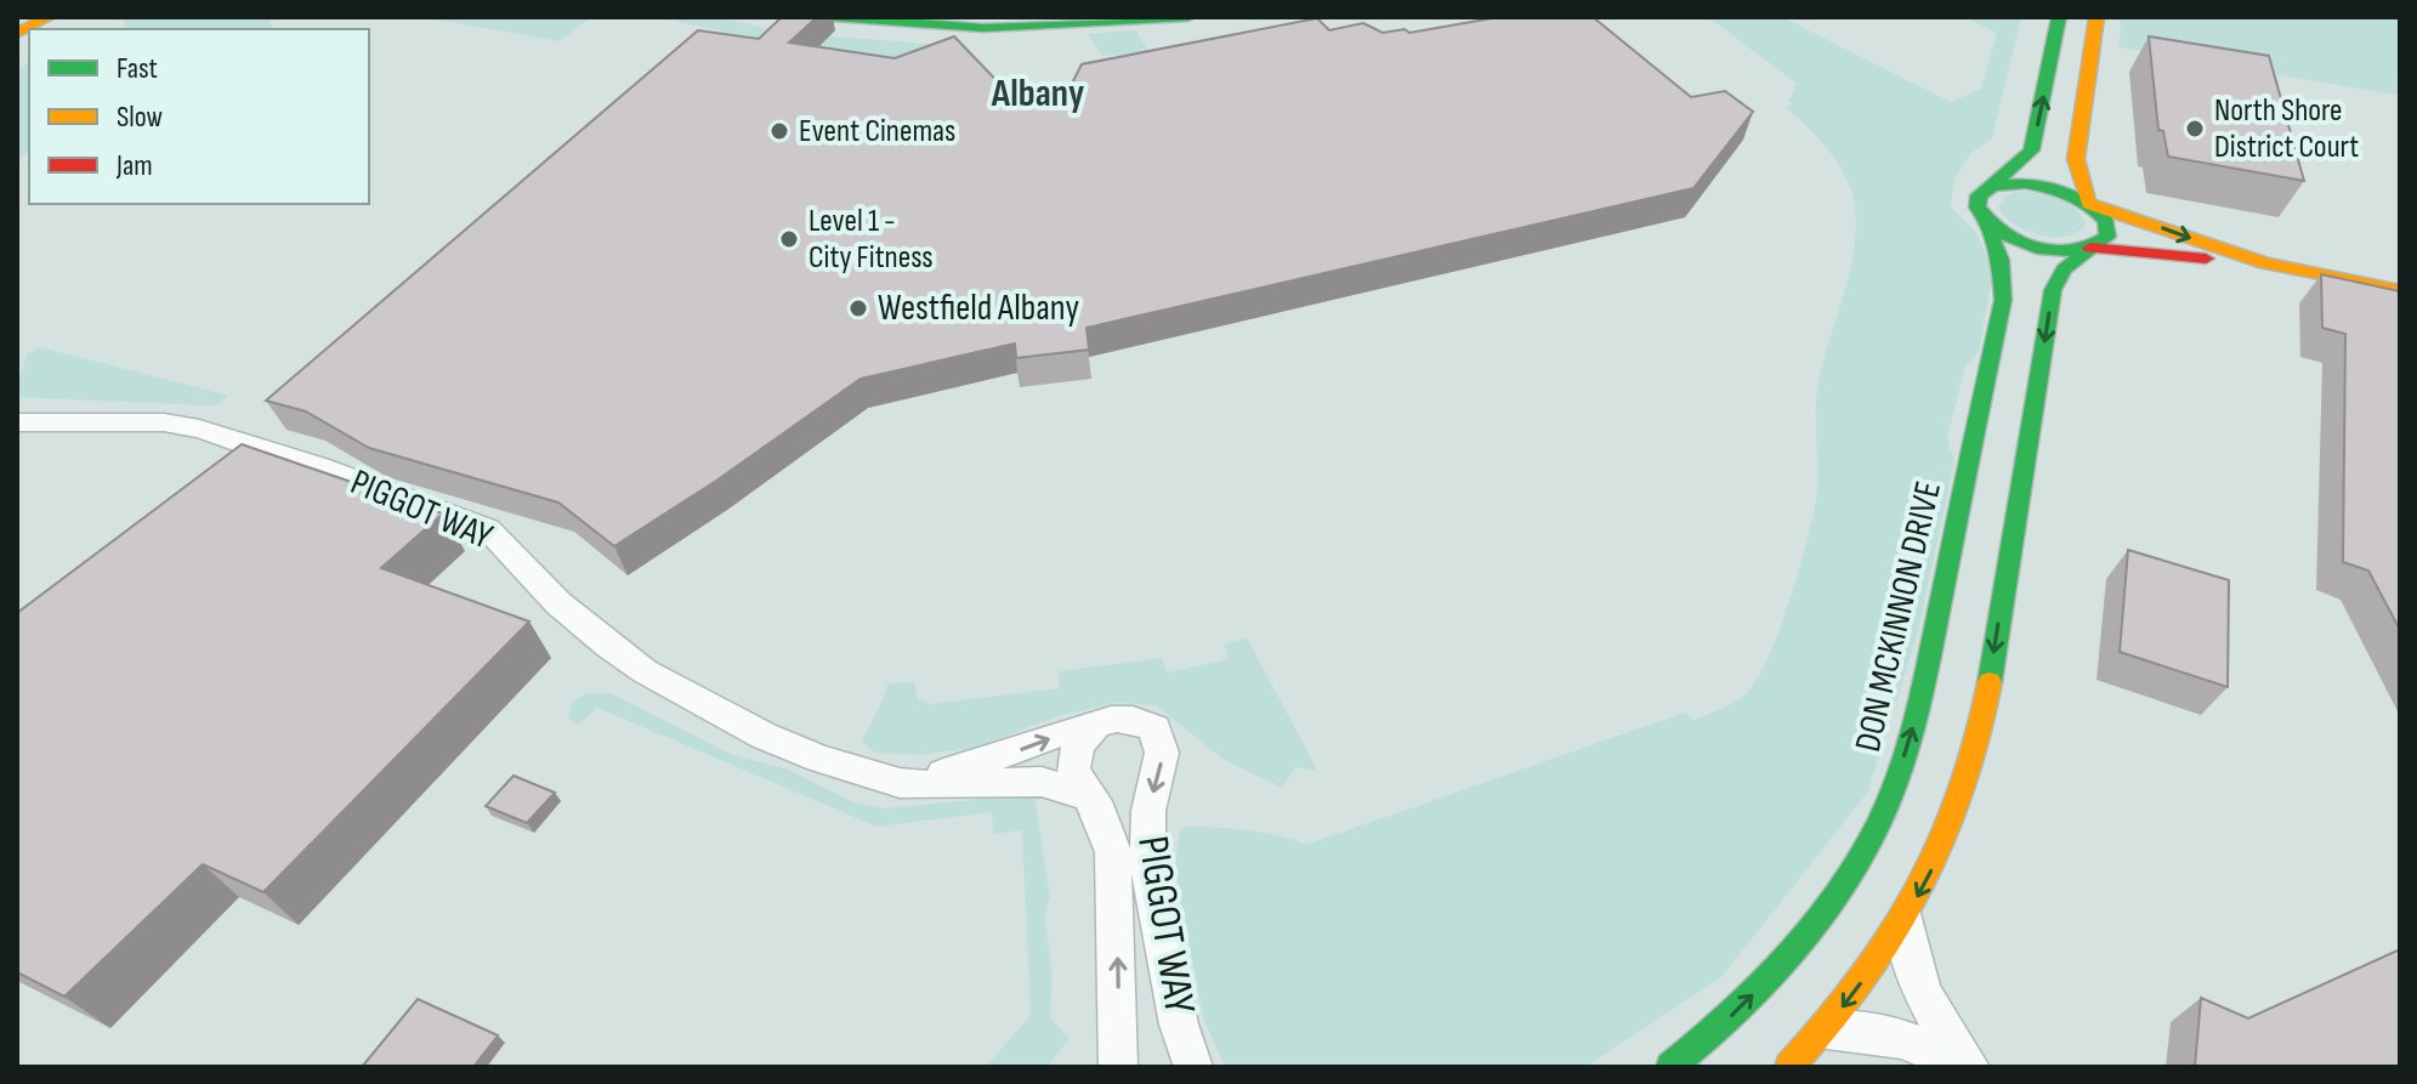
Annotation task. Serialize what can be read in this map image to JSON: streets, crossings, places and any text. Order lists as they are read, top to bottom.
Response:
{
  "streets": {
    "main road": ["DON MCKINNON DRIVE"],
    "street": ["PIGGOT WAY"]
  },
  "districts": ["Albany"],
  "places": [
    "North Shore District Court",
    "Event Cinemas",
    "Level 1 - City Fitness",
    "Westfield Albany"
  ],
  "legend": ["Fast", "Slow", "Jam"]
}
